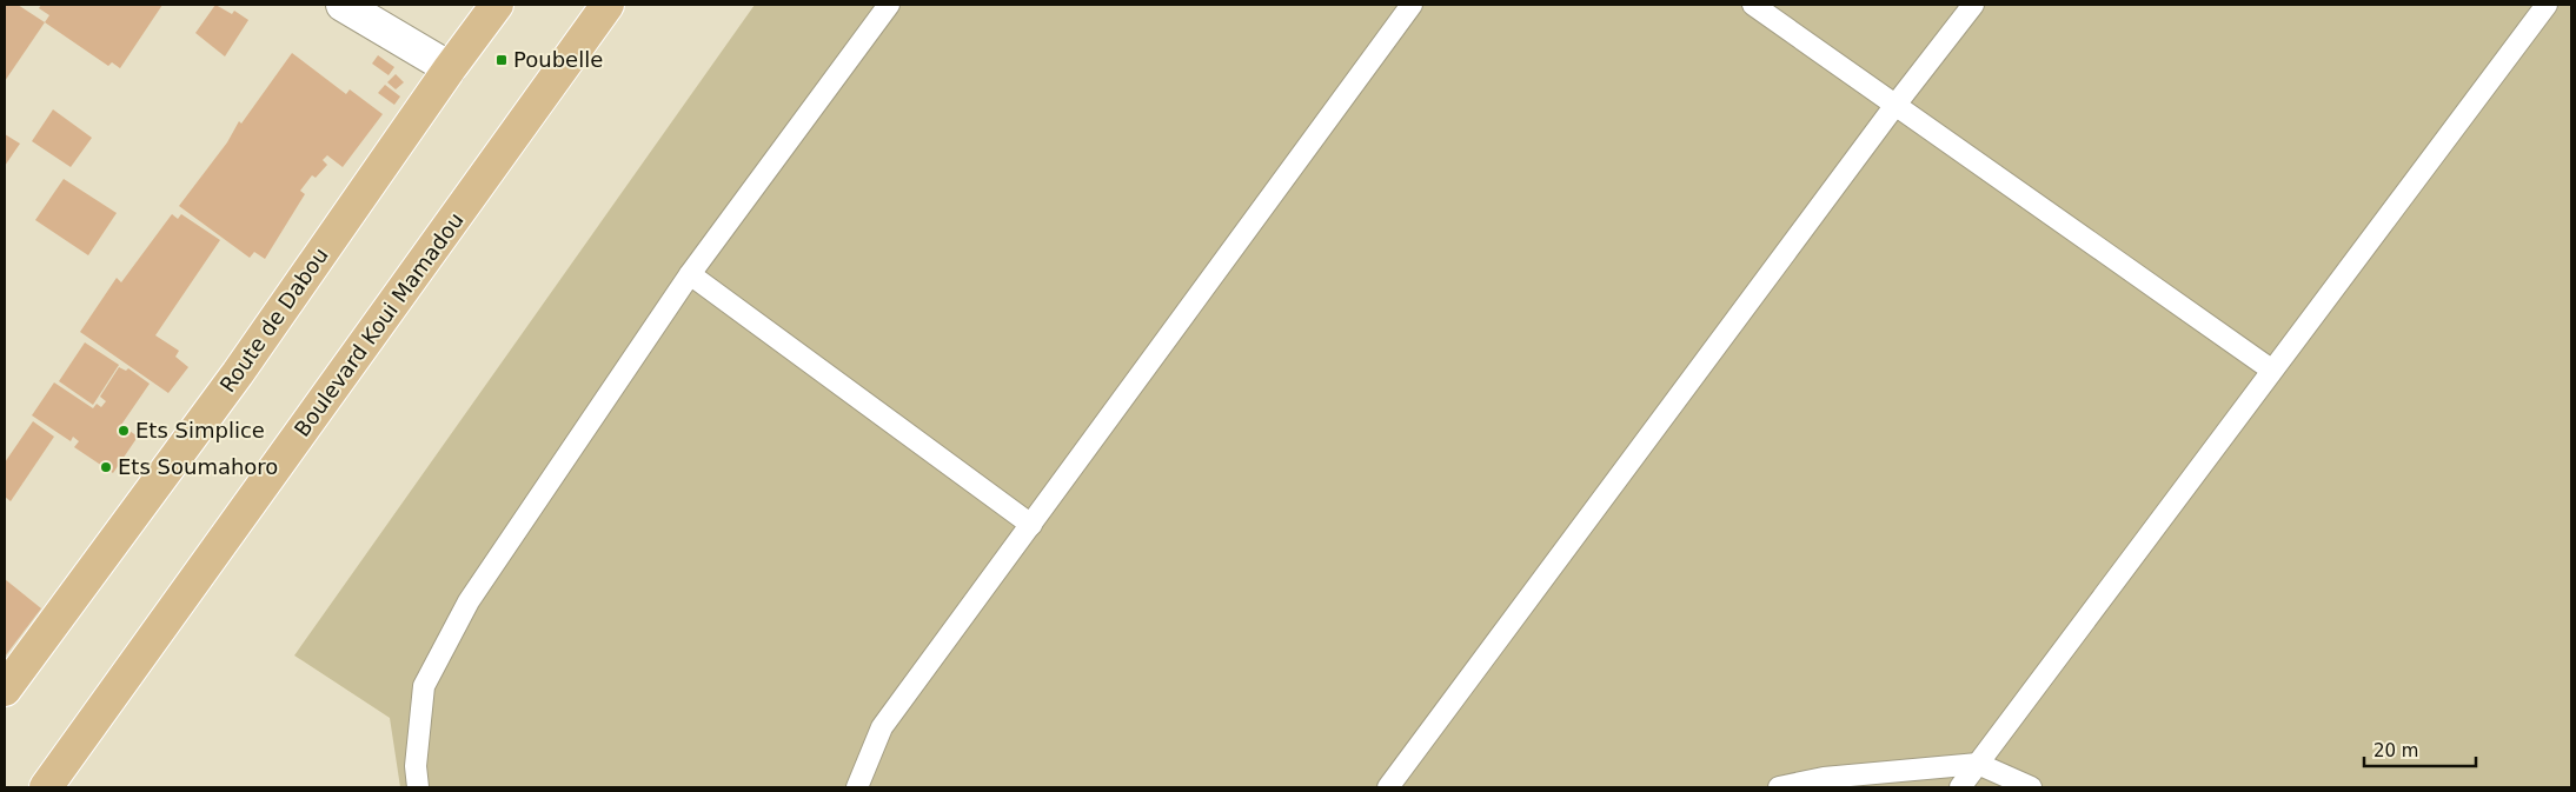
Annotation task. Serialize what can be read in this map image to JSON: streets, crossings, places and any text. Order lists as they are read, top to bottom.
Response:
{
  "streets": {
    "main road": ["Route de Dabou", "Boulevard Koui Mamadou"]
  },
  "places": {
    "transit": ["Poubelle"],
    "other": ["Ets Simplice", "Ets Soumahoro"]
  },
  "scale_bar": "20 m"
}
